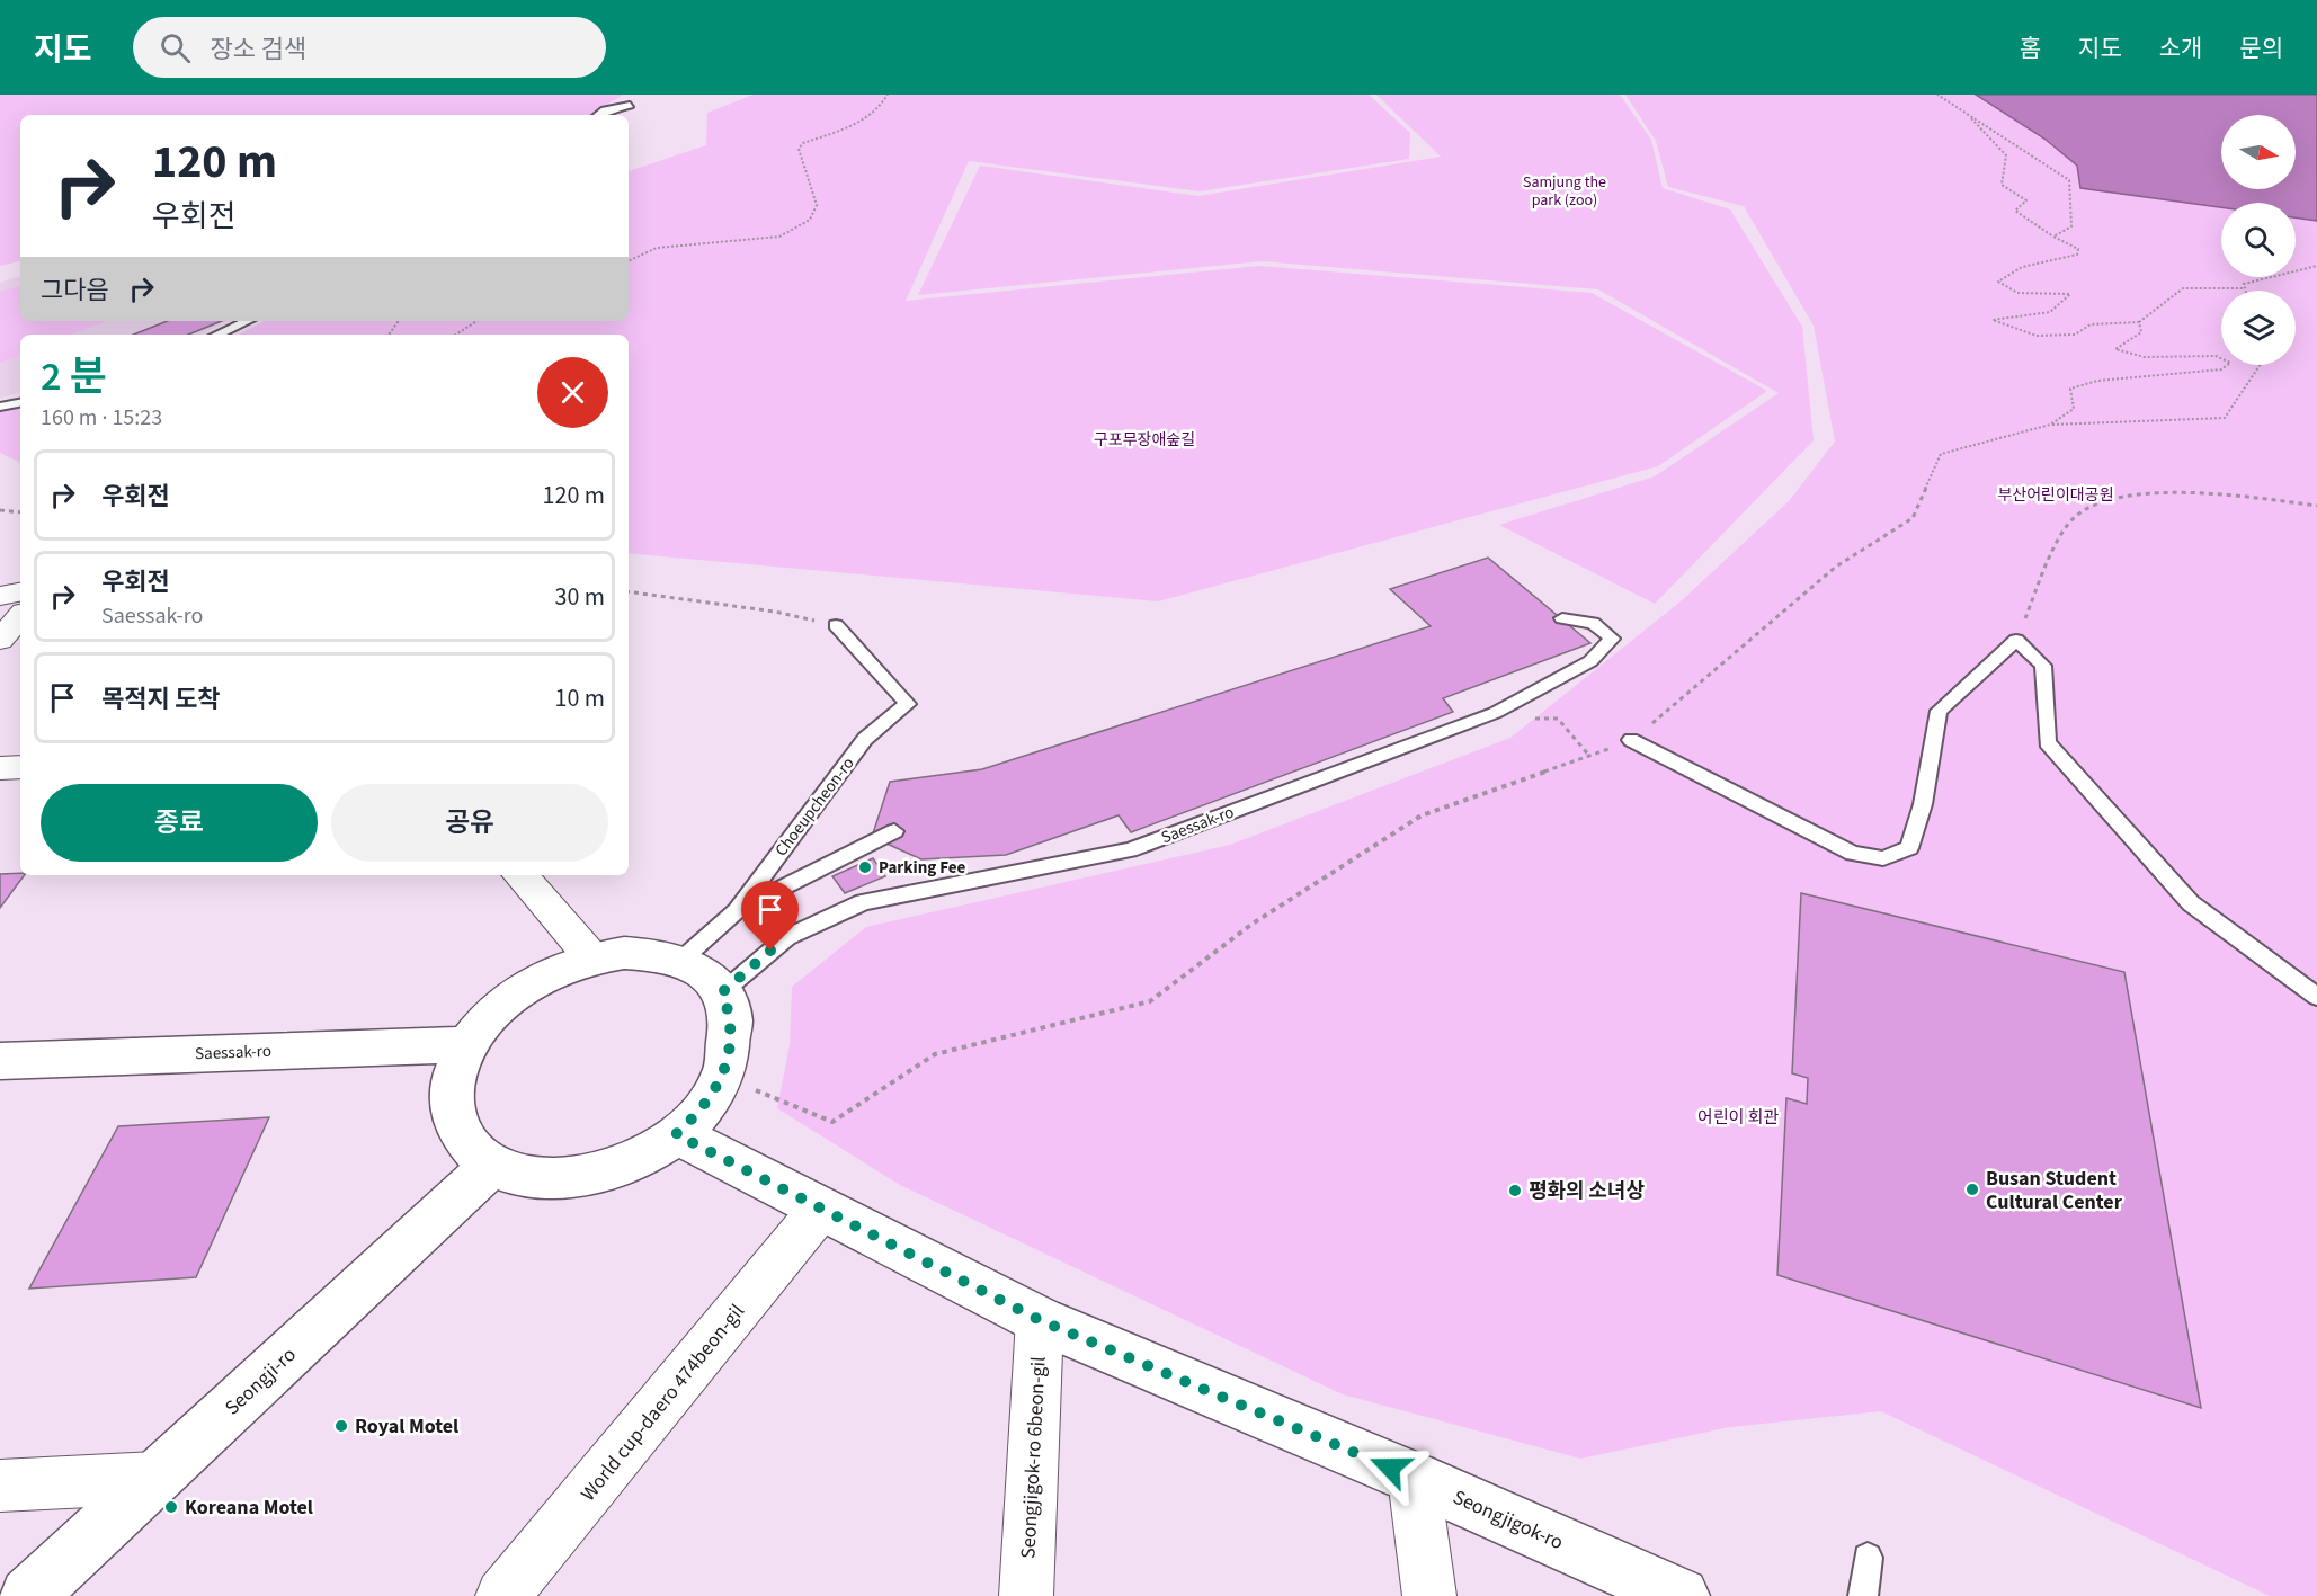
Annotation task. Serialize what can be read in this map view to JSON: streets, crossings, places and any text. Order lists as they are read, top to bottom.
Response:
{
  "streets": {
    "main road": ["Saessak-ro", "Seongji-ro", "Seongjigok-ro"],
    "street": ["World cup-daero 474beon-gil", "Seongjigok-ro 6beon-gil"],
    "lane": ["Choeupcheon-ro"]
  },
  "crossings": [
    ["World cup-daero 474beon-gil", "Seongjigok-ro"],
    ["Seongjigok-ro 6beon-gil", "Seongjigok-ro"]
  ],
  "parks": [
    "Samjung the park (zoo)",
    "구포무장애숲길",
    "부산어린이대공원",
    "어린이 회관"
  ],
  "places": [
    "Parking Fee",
    "Busan Student Cultural Center",
    "평화의 소녀상",
    "Royal Motel",
    "Koreana Motel"
  ],
  "north": "right",
  "page": {
    "header": "지도",
    "search": "장소 검색",
    "nav": [
      "홈",
      "지도",
      "소개",
      "문의"
    ],
    "turn": ["120 m", "우회전"],
    "then": "그다음",
    "heading": ["2 분", "160 m · 15:23"],
    "list": [
      {
        "name": "우회전",
        "value": "120 m"
      },
      {
        "name": "우회전",
        "note": "Saessak-ro",
        "value": "30 m"
      },
      {
        "name": "목적지 도착",
        "value": "10 m"
      }
    ],
    "buttons": ["종료", "공유"]
  }
}
